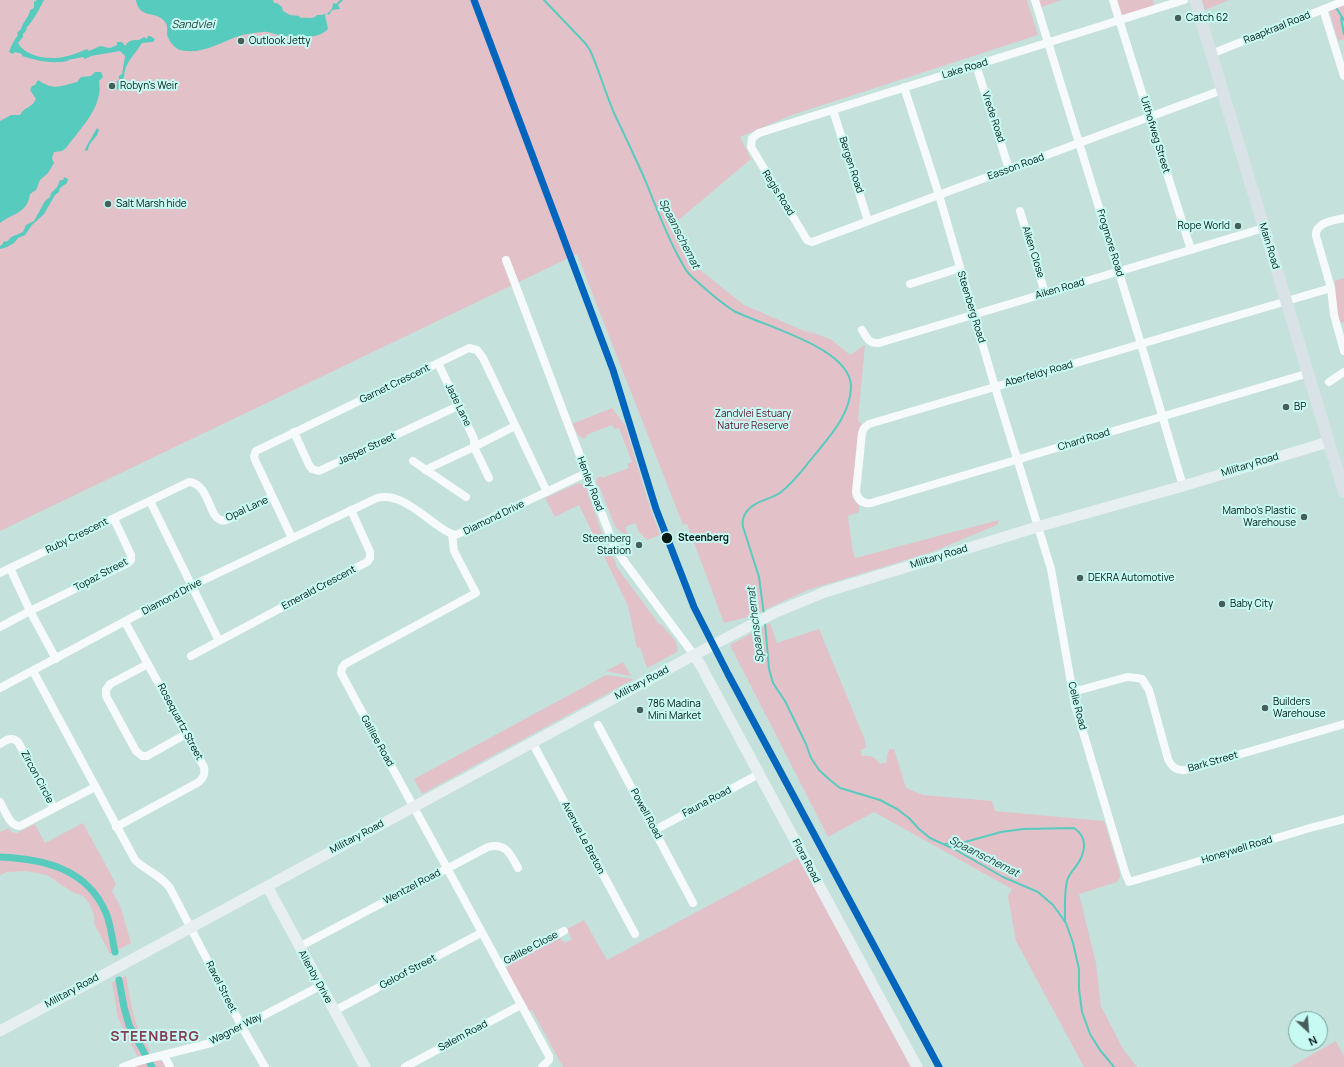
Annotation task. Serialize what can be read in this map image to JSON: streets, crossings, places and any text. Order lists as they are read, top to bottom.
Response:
{
  "streets": {
    "main road": [
      "Main Road",
      "Military Road",
      "Flora Road",
      "Allenby Drive"
    ],
    "street": [
      "Raapkraal Road",
      "Lake Road",
      "Vrede Road",
      "Uithofweg Street",
      "Bergen Road",
      "Easson Road",
      "Regis Road",
      "Frogmore Road",
      "Aiken Close",
      "Aiken Road",
      "Steenberg Road",
      "Aberfeldy Road",
      "Garnet Crescent",
      "Jade Lane",
      "Chard Road",
      "Jasper Street",
      "Henley Road",
      "Opal Lane",
      "Diamond Drive",
      "Ruby Crescent",
      "Topaz Street",
      "Emerald Crescent",
      "Celie Road",
      "Rosequartz Street",
      "Galilee Road",
      "Bark Street",
      "Zircon Circle",
      "Fauna Road",
      "Powell Road",
      "Avenue Le Breton",
      "Honeywell Road",
      "Wentzel Road",
      "Galilee Close",
      "Geloof Street",
      "Ravel Street",
      "Wagner Way",
      "Salem Road"
    ]
  },
  "crossings": [
    ["Raapkraal Road", "Main Road"],
    ["Lake Road", "Vrede Road"],
    ["Lake Road", "Uithofweg Street"],
    ["Lake Road", "Bergen Road"],
    ["Lake Road", "Regis Road"],
    ["Lake Road", "Frogmore Road"],
    ["Lake Road", "Steenberg Road"],
    ["Vrede Road", "Easson Road"],
    ["Uithofweg Street", "Easson Road"],
    ["Uithofweg Street", "Aiken Road"],
    ["Bergen Road", "Easson Road"],
    ["Easson Road", "Regis Road"],
    ["Easson Road", "Frogmore Road"],
    ["Easson Road", "Main Road"],
    ["Easson Road", "Steenberg Road"],
    ["Frogmore Road", "Aiken Road"],
    ["Frogmore Road", "Aberfeldy Road"],
    ["Frogmore Road", "Chard Road"],
    ["Frogmore Road", "Military Road"],
    ["Main Road", "Aiken Road"],
    ["Main Road", "Aberfeldy Road"],
    ["Main Road", "Chard Road"],
    ["Main Road", "Military Road"],
    ["Aiken Close", "Aiken Road"],
    ["Aiken Road", "Steenberg Road"],
    ["Steenberg Road", "Aberfeldy Road"],
    ["Steenberg Road", "Chard Road"],
    ["Steenberg Road", "Military Road"],
    ["Steenberg Road", "Celie Road"],
    ["Aberfeldy Road", "Chard Road"],
    ["Garnet Crescent", "Jade Lane"],
    ["Garnet Crescent", "Jasper Street"],
    ["Garnet Crescent", "Opal Lane"],
    ["Garnet Crescent", "Diamond Drive"],
    ["Jade Lane", "Jasper Street"],
    ["Military Road", "Henley Road"],
    ["Military Road", "Celie Road"],
    ["Military Road", "Galilee Road"],
    ["Military Road", "Avenue Le Breton"],
    ["Military Road", "Flora Road"],
    ["Military Road", "Allenby Drive"],
    ["Military Road", "Ravel Street"],
    ["Henley Road", "Diamond Drive"],
    ["Henley Road", "Flora Road"],
    ["Opal Lane", "Ruby Crescent"],
    ["Diamond Drive", "Emerald Crescent"],
    ["Diamond Drive", "Rosequartz Street"],
    ["Diamond Drive", "Galilee Road"],
    ["Ruby Crescent", "Topaz Street"],
    ["Celie Road", "Bark Street"],
    ["Celie Road", "Honeywell Road"],
    ["Galilee Road", "Wentzel Road"],
    ["Galilee Road", "Galilee Close"],
    ["Galilee Road", "Geloof Street"],
    ["Galilee Road", "Salem Road"],
    ["Fauna Road", "Powell Road"],
    ["Fauna Road", "Flora Road"],
    ["Wentzel Road", "Allenby Drive"],
    ["Geloof Street", "Allenby Drive"],
    ["Allenby Drive", "Wagner Way"],
    ["Ravel Street", "Wagner Way"]
  ],
  "districts": ["STEENBERG"],
  "water": ["Sandvlei", "Spaanschemat"],
  "parks": ["Zandvlei Estuary Nature Reserve"],
  "places": [
    "Catch 62",
    "Outlook Jetty",
    "Robyn's Weir",
    "Salt Marsh hide",
    "Rope World",
    "BP",
    "Mambo's Plastic Warehouse",
    "Steenberg",
    "Steenberg Station",
    "DEKRA Automotive",
    "Baby City",
    "Builders Warehouse",
    "786 Madina Mini Market"
  ],
  "north": "bottom right"
}
